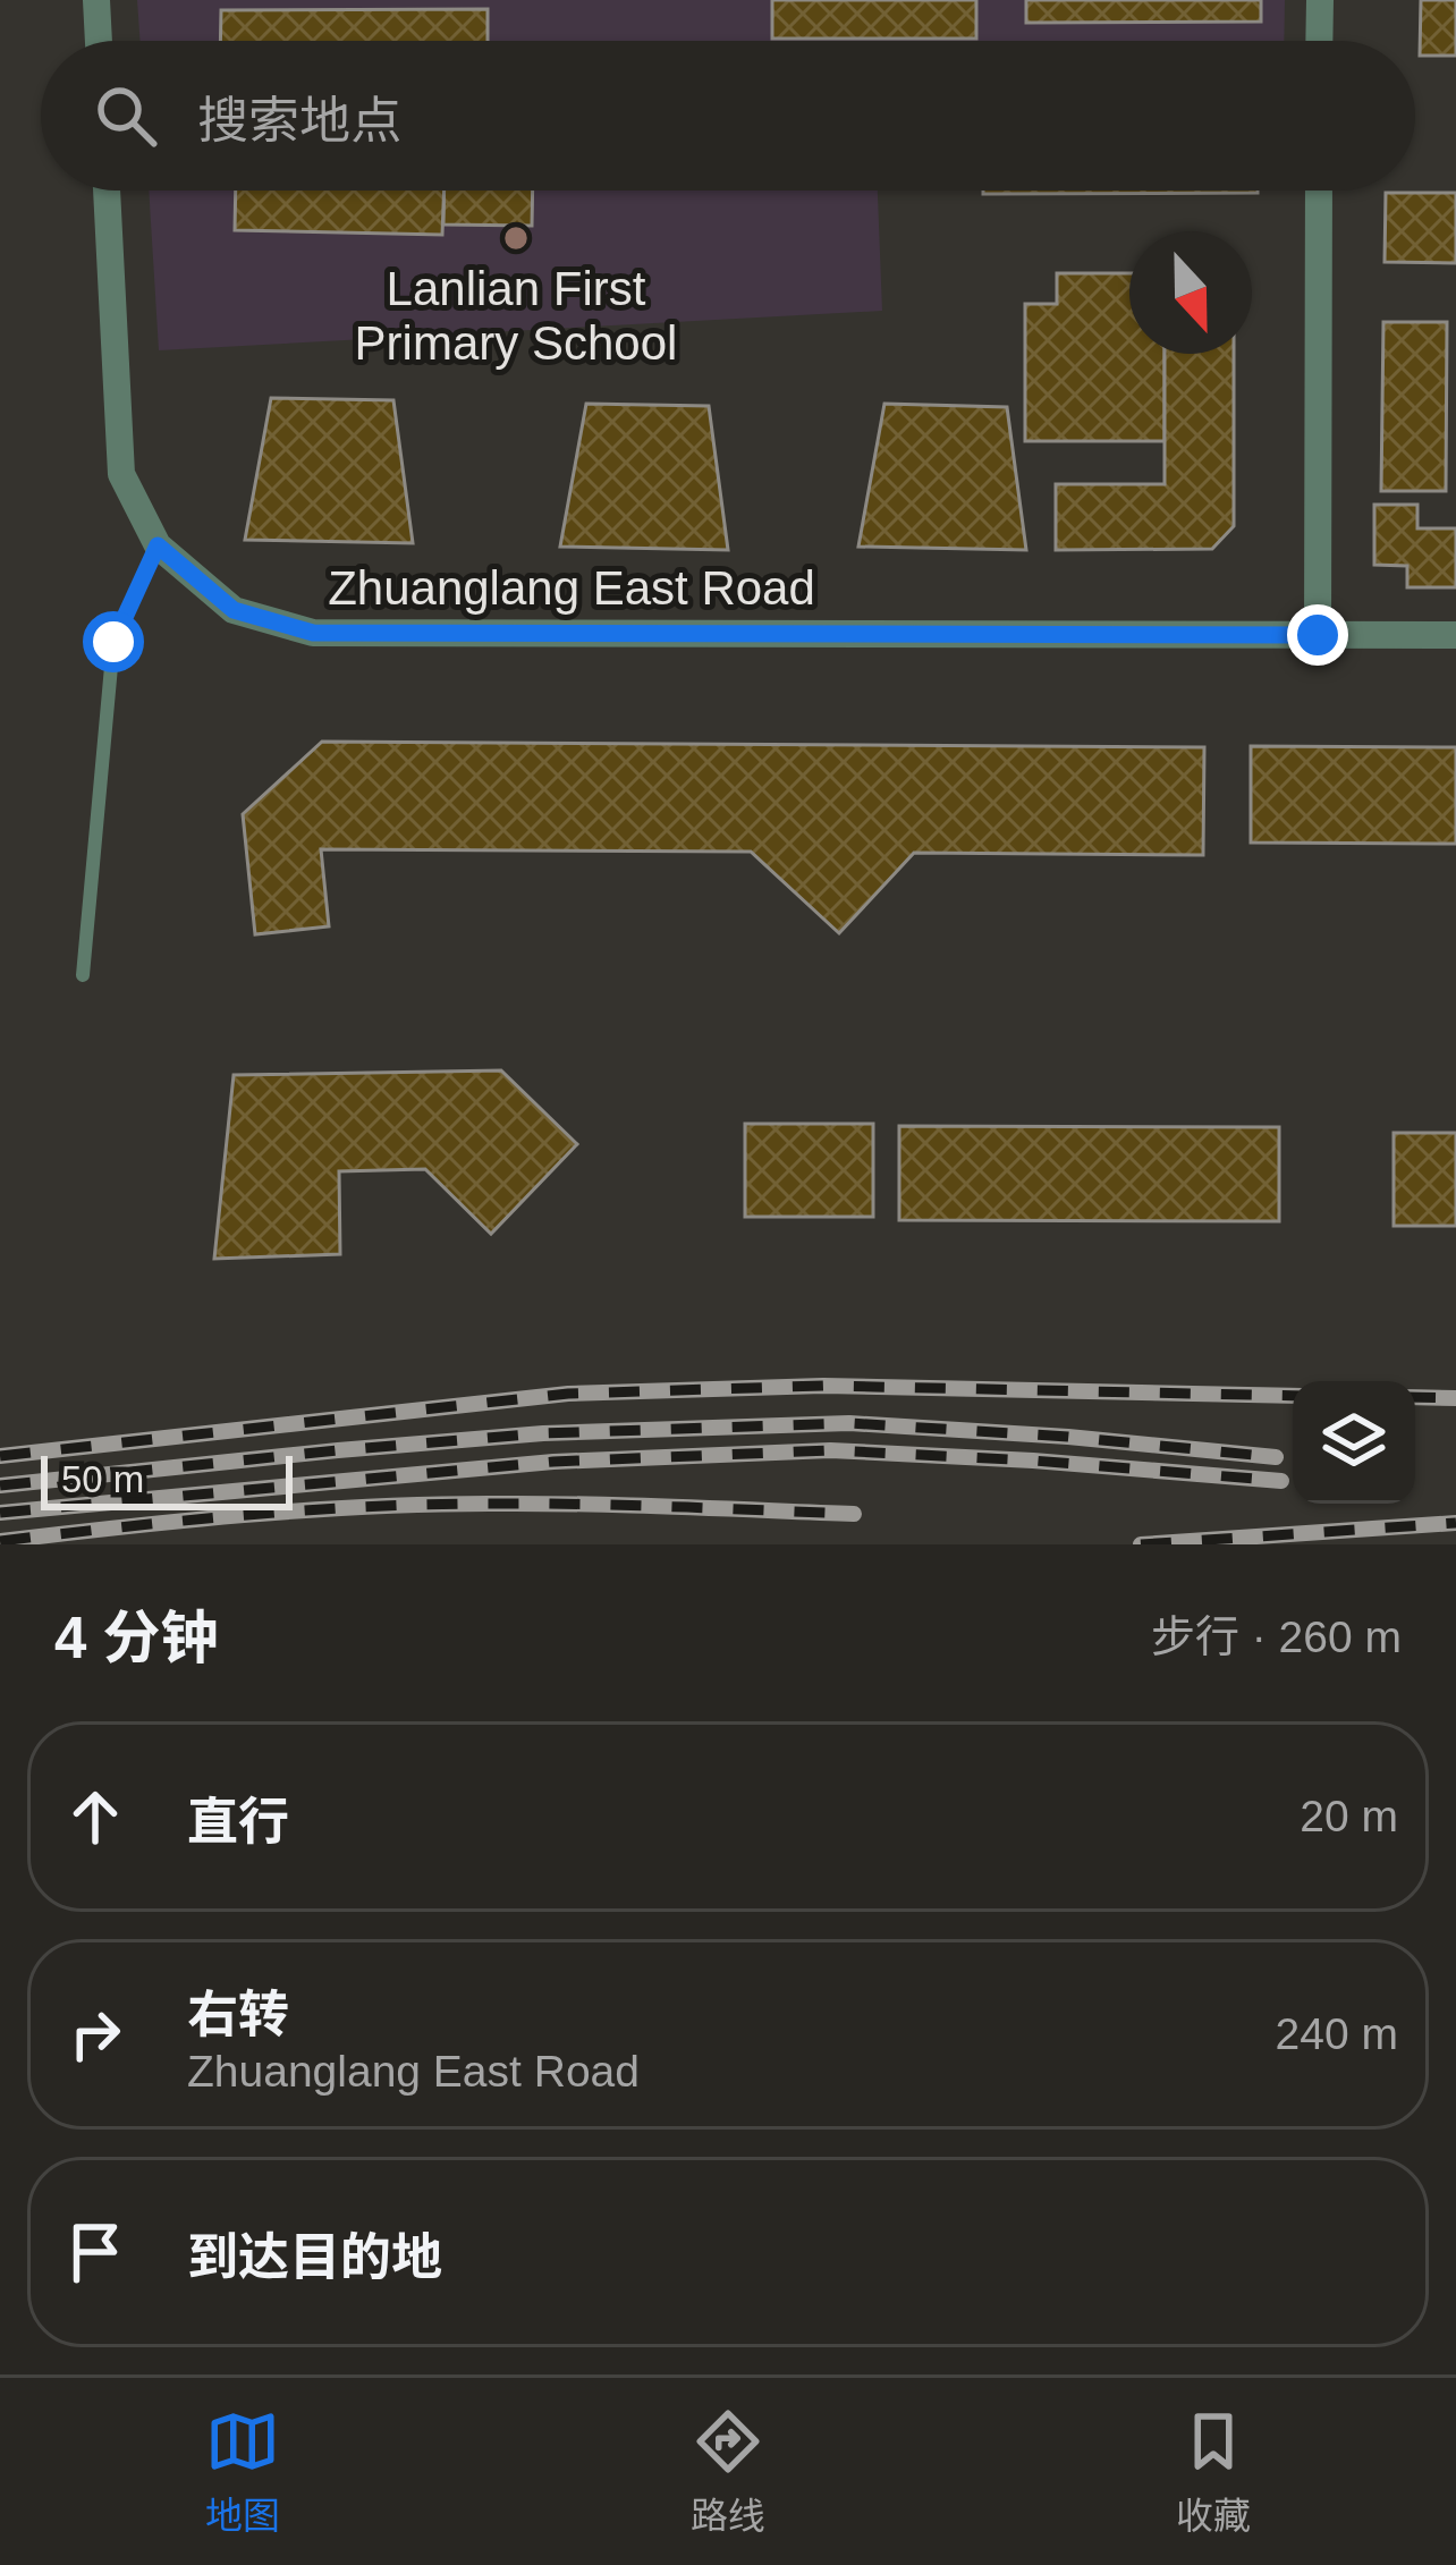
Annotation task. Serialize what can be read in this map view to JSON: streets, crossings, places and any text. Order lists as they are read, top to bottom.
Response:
{
  "streets": {
    "street": ["Zhuanglang East Road"]
  },
  "places": ["Lanlian First Primary School"],
  "scale_bar": "50 m",
  "north": "bottom",
  "page": {
    "search": "搜索地点",
    "scale": "50 m",
    "heading": ["4 分钟", "步行 · 260 m"],
    "list": [
      ["直行", "20 m"],
      ["右转", "Zhuanglang East Road", "240 m"],
      "到达目的地"
    ],
    "nav": ["地图", "路线", "收藏"]
  }
}
